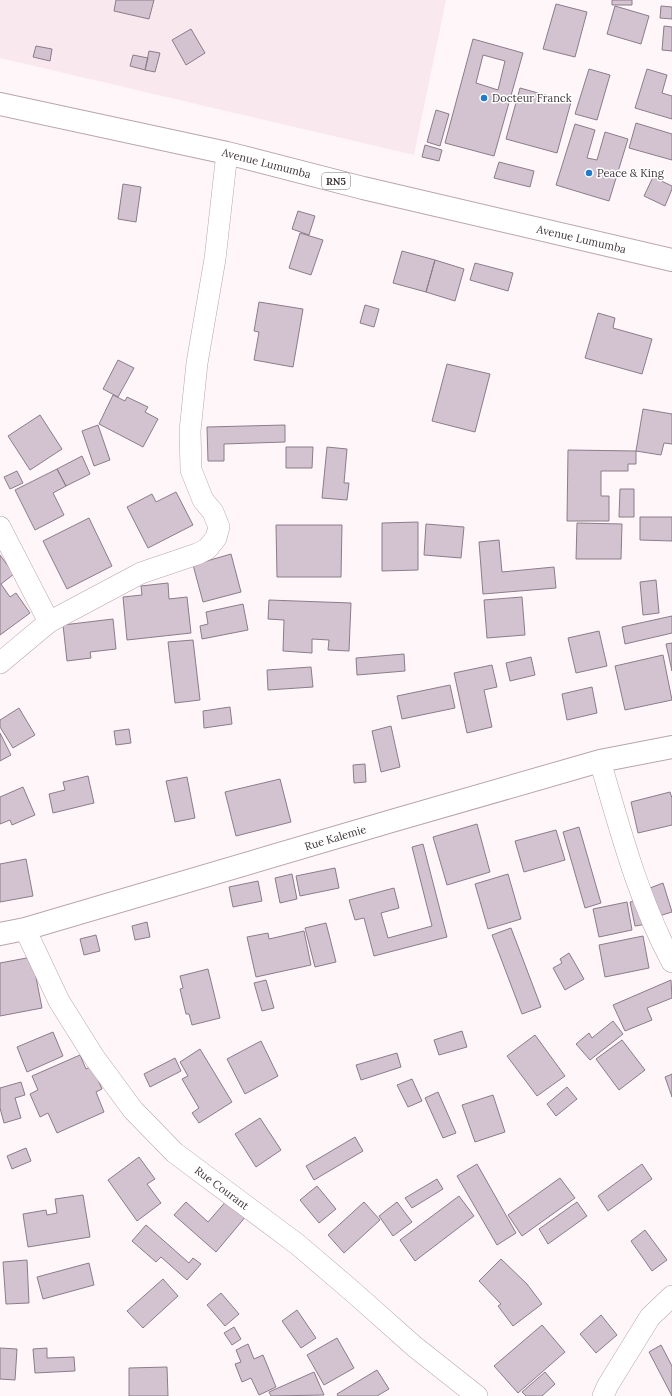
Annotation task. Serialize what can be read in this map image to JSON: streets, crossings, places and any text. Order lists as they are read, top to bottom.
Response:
{
  "streets": {
    "main road": ["Avenue Lumumba", "RN5", "Rue Kalemie"],
    "street": ["Rue Courant"]
  },
  "crossings": [
    ["Rue Kalemie", "Rue Courant"]
  ],
  "places": ["Docteur Franck", "Peace & King"]
}
